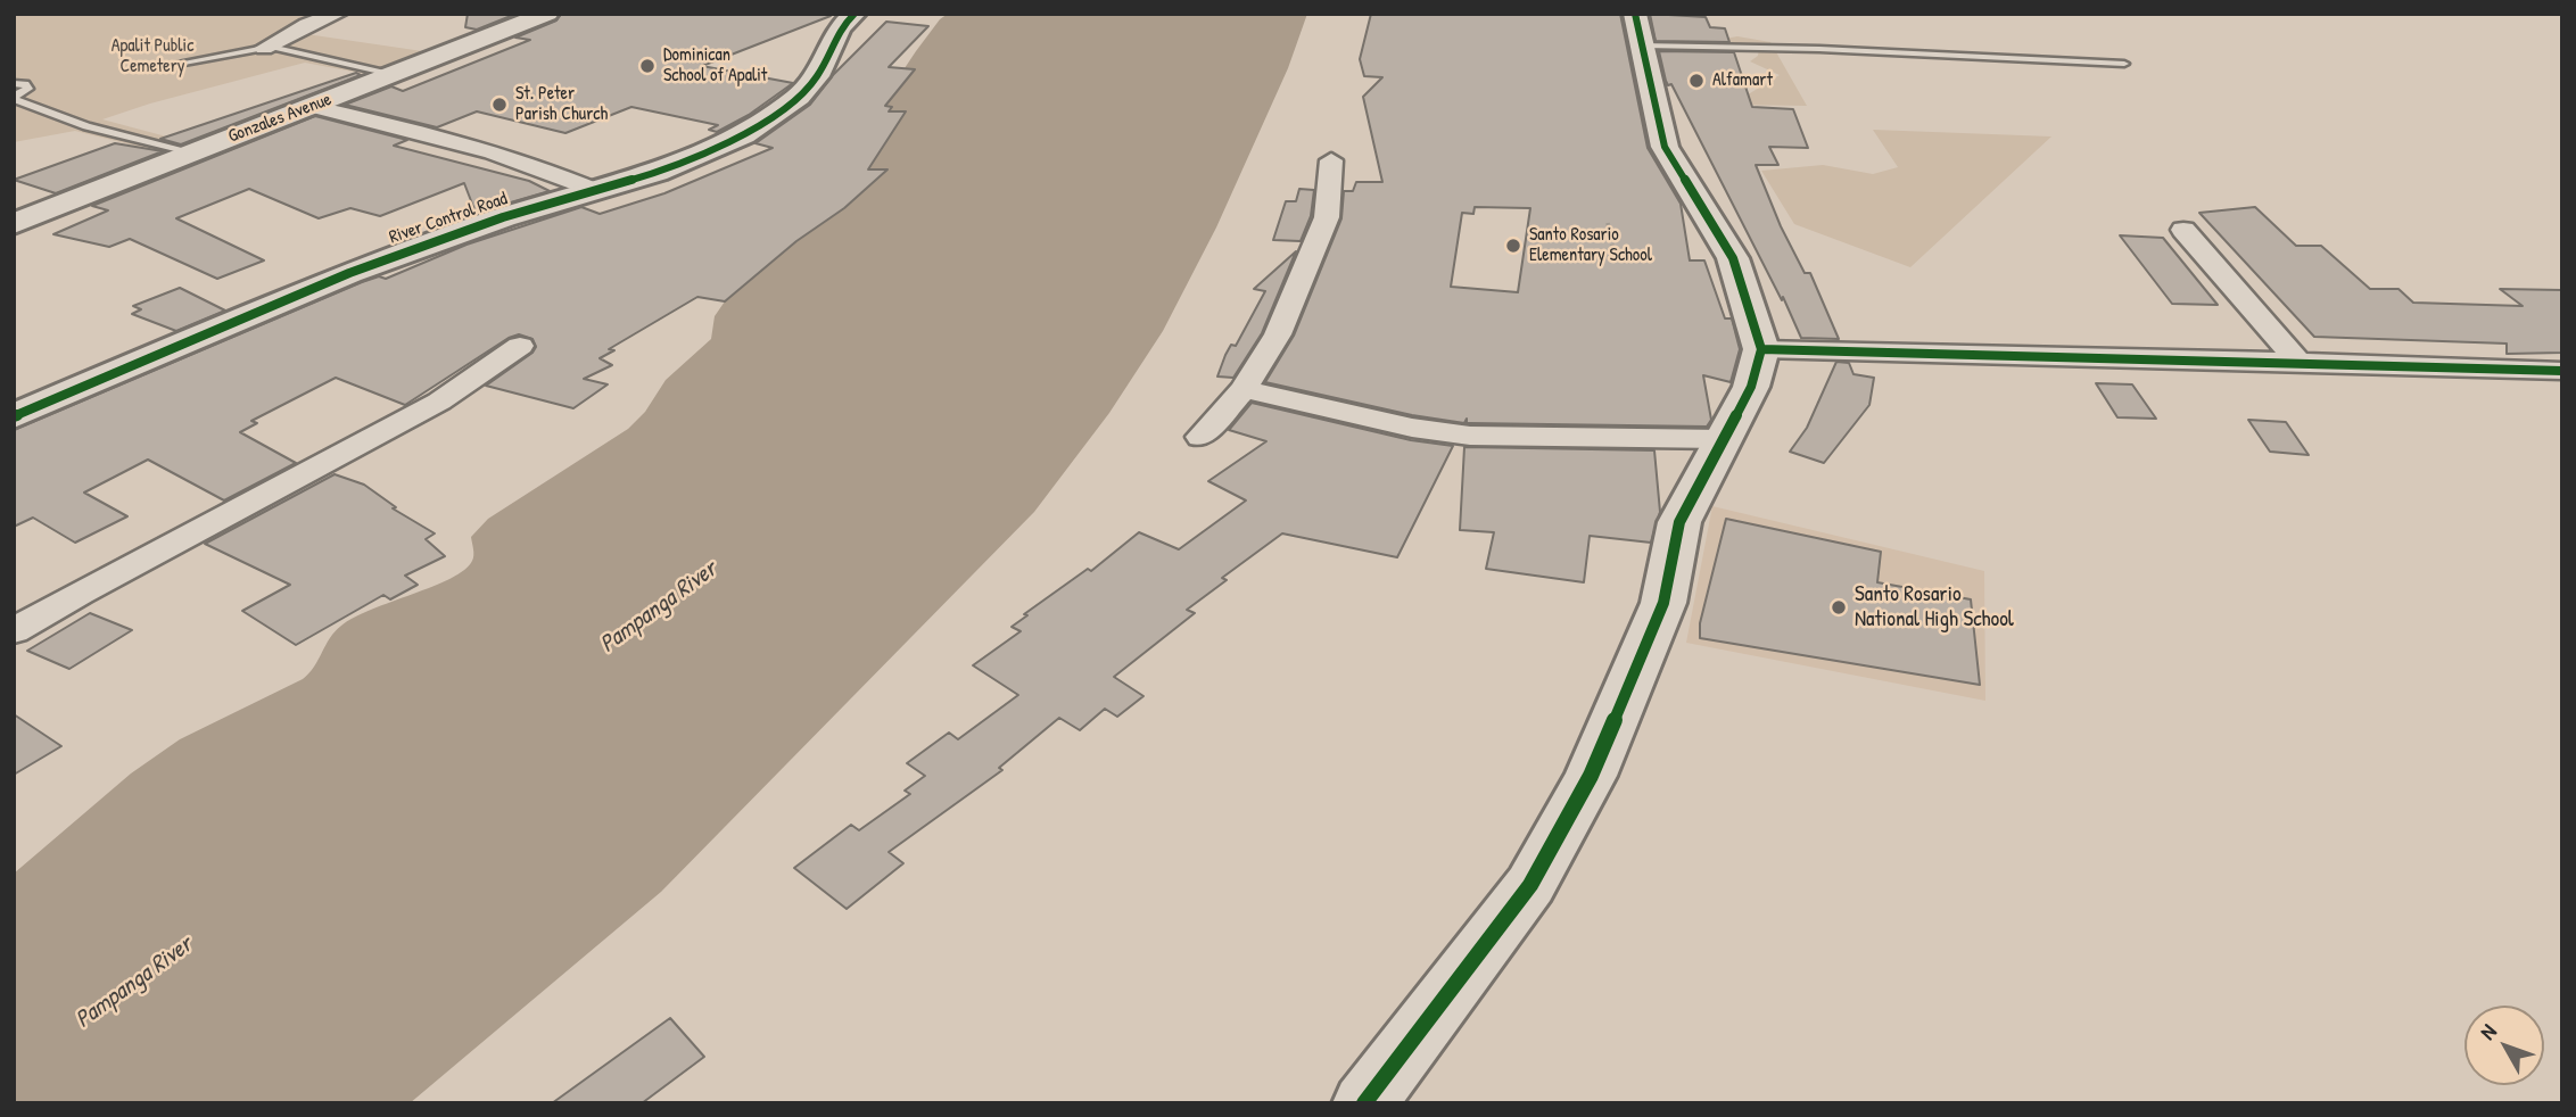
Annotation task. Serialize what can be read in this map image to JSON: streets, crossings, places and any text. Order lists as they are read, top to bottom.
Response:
{
  "streets": {
    "street": ["Gonzales Avenue", "River Control Road"]
  },
  "water": ["Pampanga River"],
  "parks": ["Apalit Public Cemetery"],
  "places": [
    "Dominican School of Apalit",
    "Alfamart",
    "St. Peter Parish Church",
    "Santo Rosario Elementary School",
    "Santo Rosario National High School"
  ],
  "north": "top left"
}
